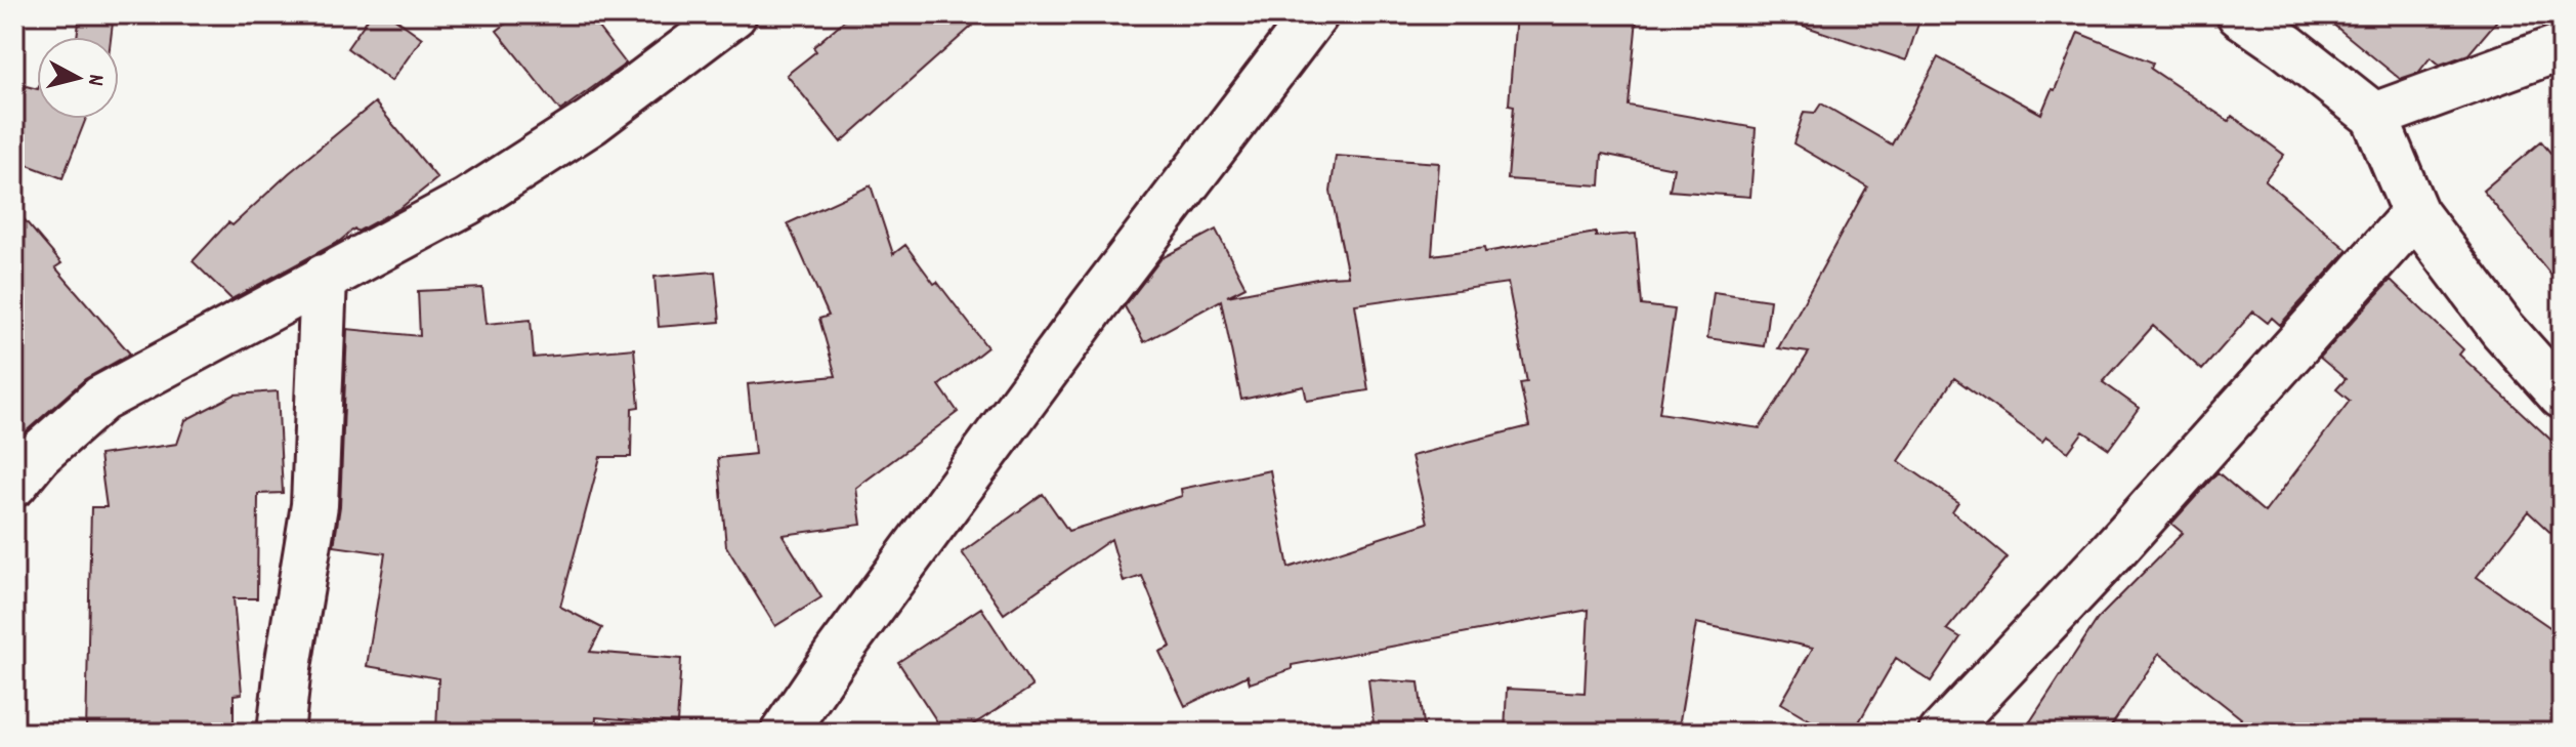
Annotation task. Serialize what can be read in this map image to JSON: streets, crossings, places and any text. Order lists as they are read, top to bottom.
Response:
{
  "north": "right"
}
